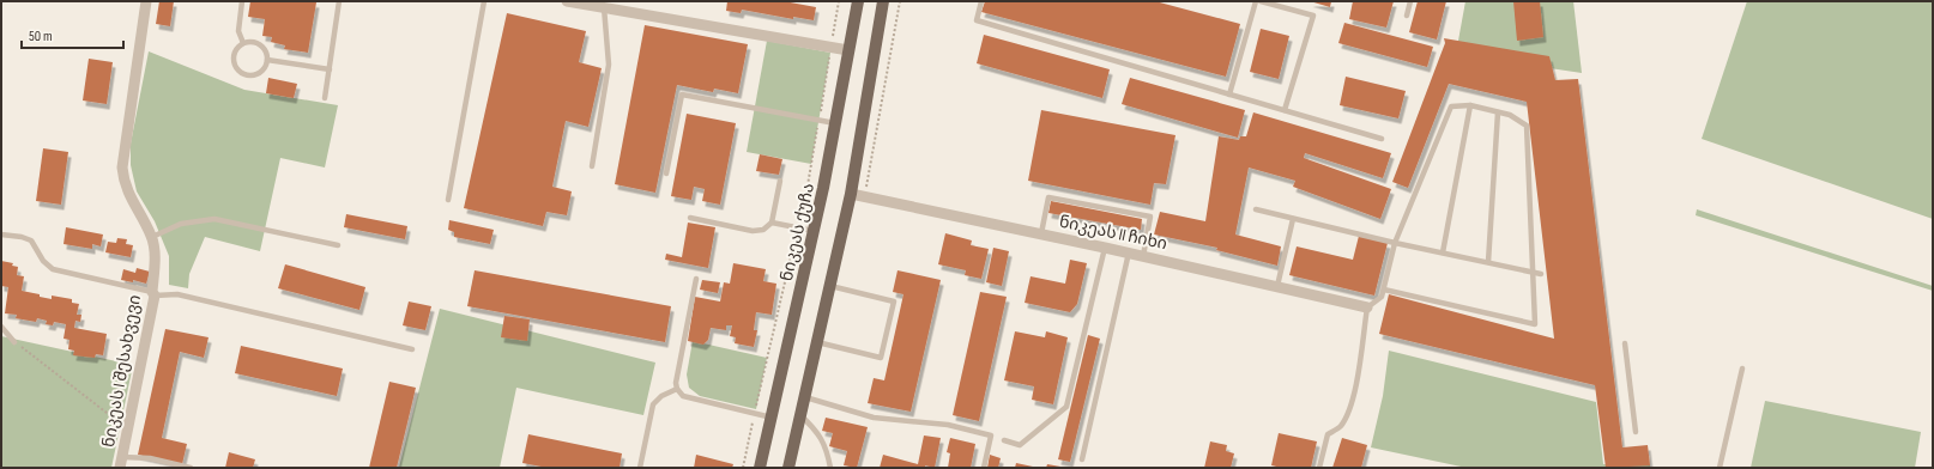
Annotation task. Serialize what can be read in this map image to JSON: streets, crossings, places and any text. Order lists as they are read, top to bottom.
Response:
{
  "streets": {
    "main road": ["ნიკეას ქუჩა"],
    "street": ["ნიკეას II ჩიხი", "ნიკეას I შესახვევი"]
  },
  "scale_bar": "50 m"
}
